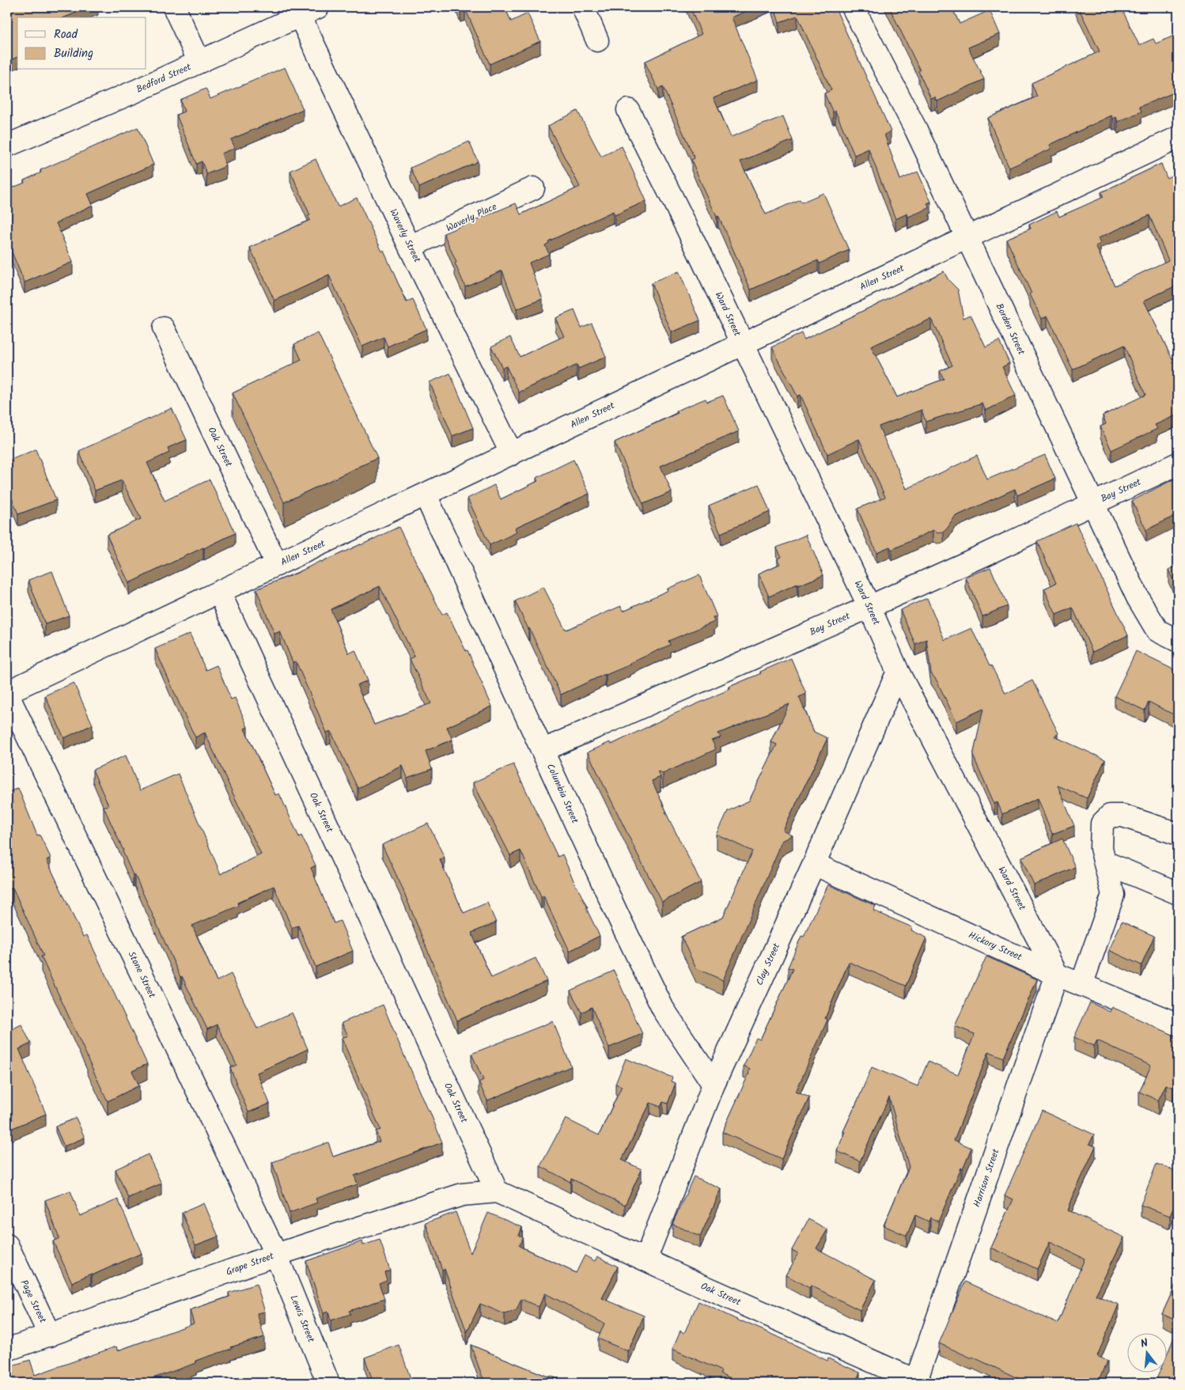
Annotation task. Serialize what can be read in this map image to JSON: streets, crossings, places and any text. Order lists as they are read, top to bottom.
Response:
{
  "streets": {
    "street": [
      "Bedford Street",
      "Waverly Place",
      "Waverly Street",
      "Allen Street",
      "Ward Street",
      "Borden Street",
      "Oak Street",
      "Bay Street",
      "Columbia Street",
      "Hickory Street",
      "Clay Street",
      "Stone Street",
      "Harrison Street",
      "Grape Street",
      "Page Street",
      "Lewis Street"
    ]
  },
  "crossings": [
    ["Bedford Street", "Waverly Street"],
    ["Waverly Place", "Waverly Street"],
    ["Waverly Street", "Allen Street"],
    ["Allen Street", "Ward Street"],
    ["Allen Street", "Borden Street"],
    ["Allen Street", "Oak Street"],
    ["Allen Street", "Columbia Street"],
    ["Allen Street", "Stone Street"],
    ["Ward Street", "Bay Street"],
    ["Ward Street", "Hickory Street"],
    ["Ward Street", "Clay Street"],
    ["Ward Street", "Harrison Street"],
    ["Borden Street", "Bay Street"],
    ["Oak Street", "Clay Street"],
    ["Oak Street", "Harrison Street"],
    ["Oak Street", "Grape Street"],
    ["Bay Street", "Columbia Street"],
    ["Columbia Street", "Clay Street"],
    ["Hickory Street", "Clay Street"],
    ["Hickory Street", "Harrison Street"],
    ["Stone Street", "Grape Street"],
    ["Stone Street", "Lewis Street"],
    ["Grape Street", "Page Street"],
    ["Grape Street", "Lewis Street"]
  ],
  "legend": ["Road", "Building"],
  "north": "top"
}
